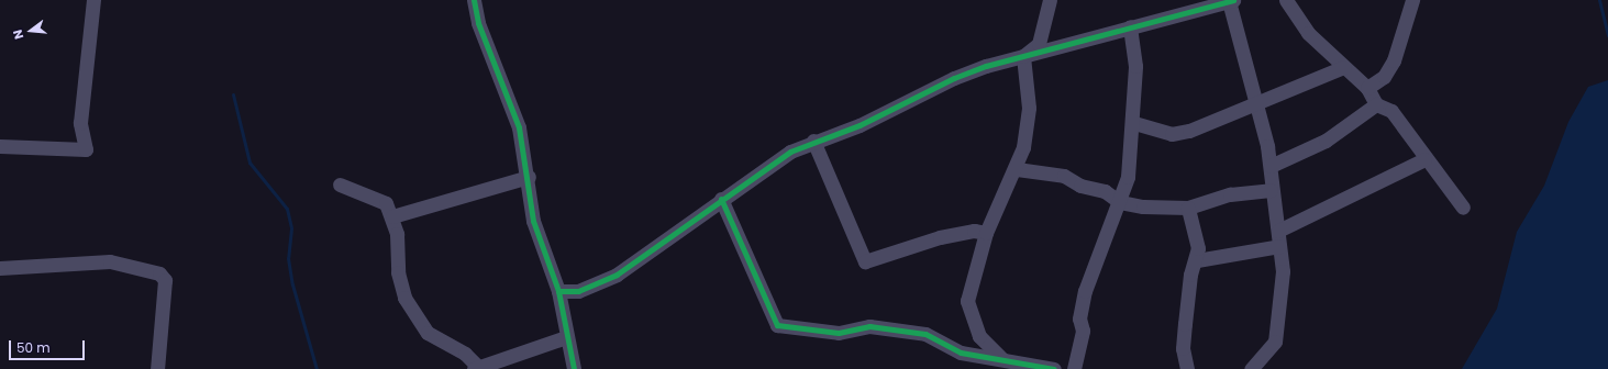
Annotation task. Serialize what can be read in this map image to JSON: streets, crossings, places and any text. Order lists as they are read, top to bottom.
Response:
{
  "scale_bar": "50 m",
  "north": "left"
}
